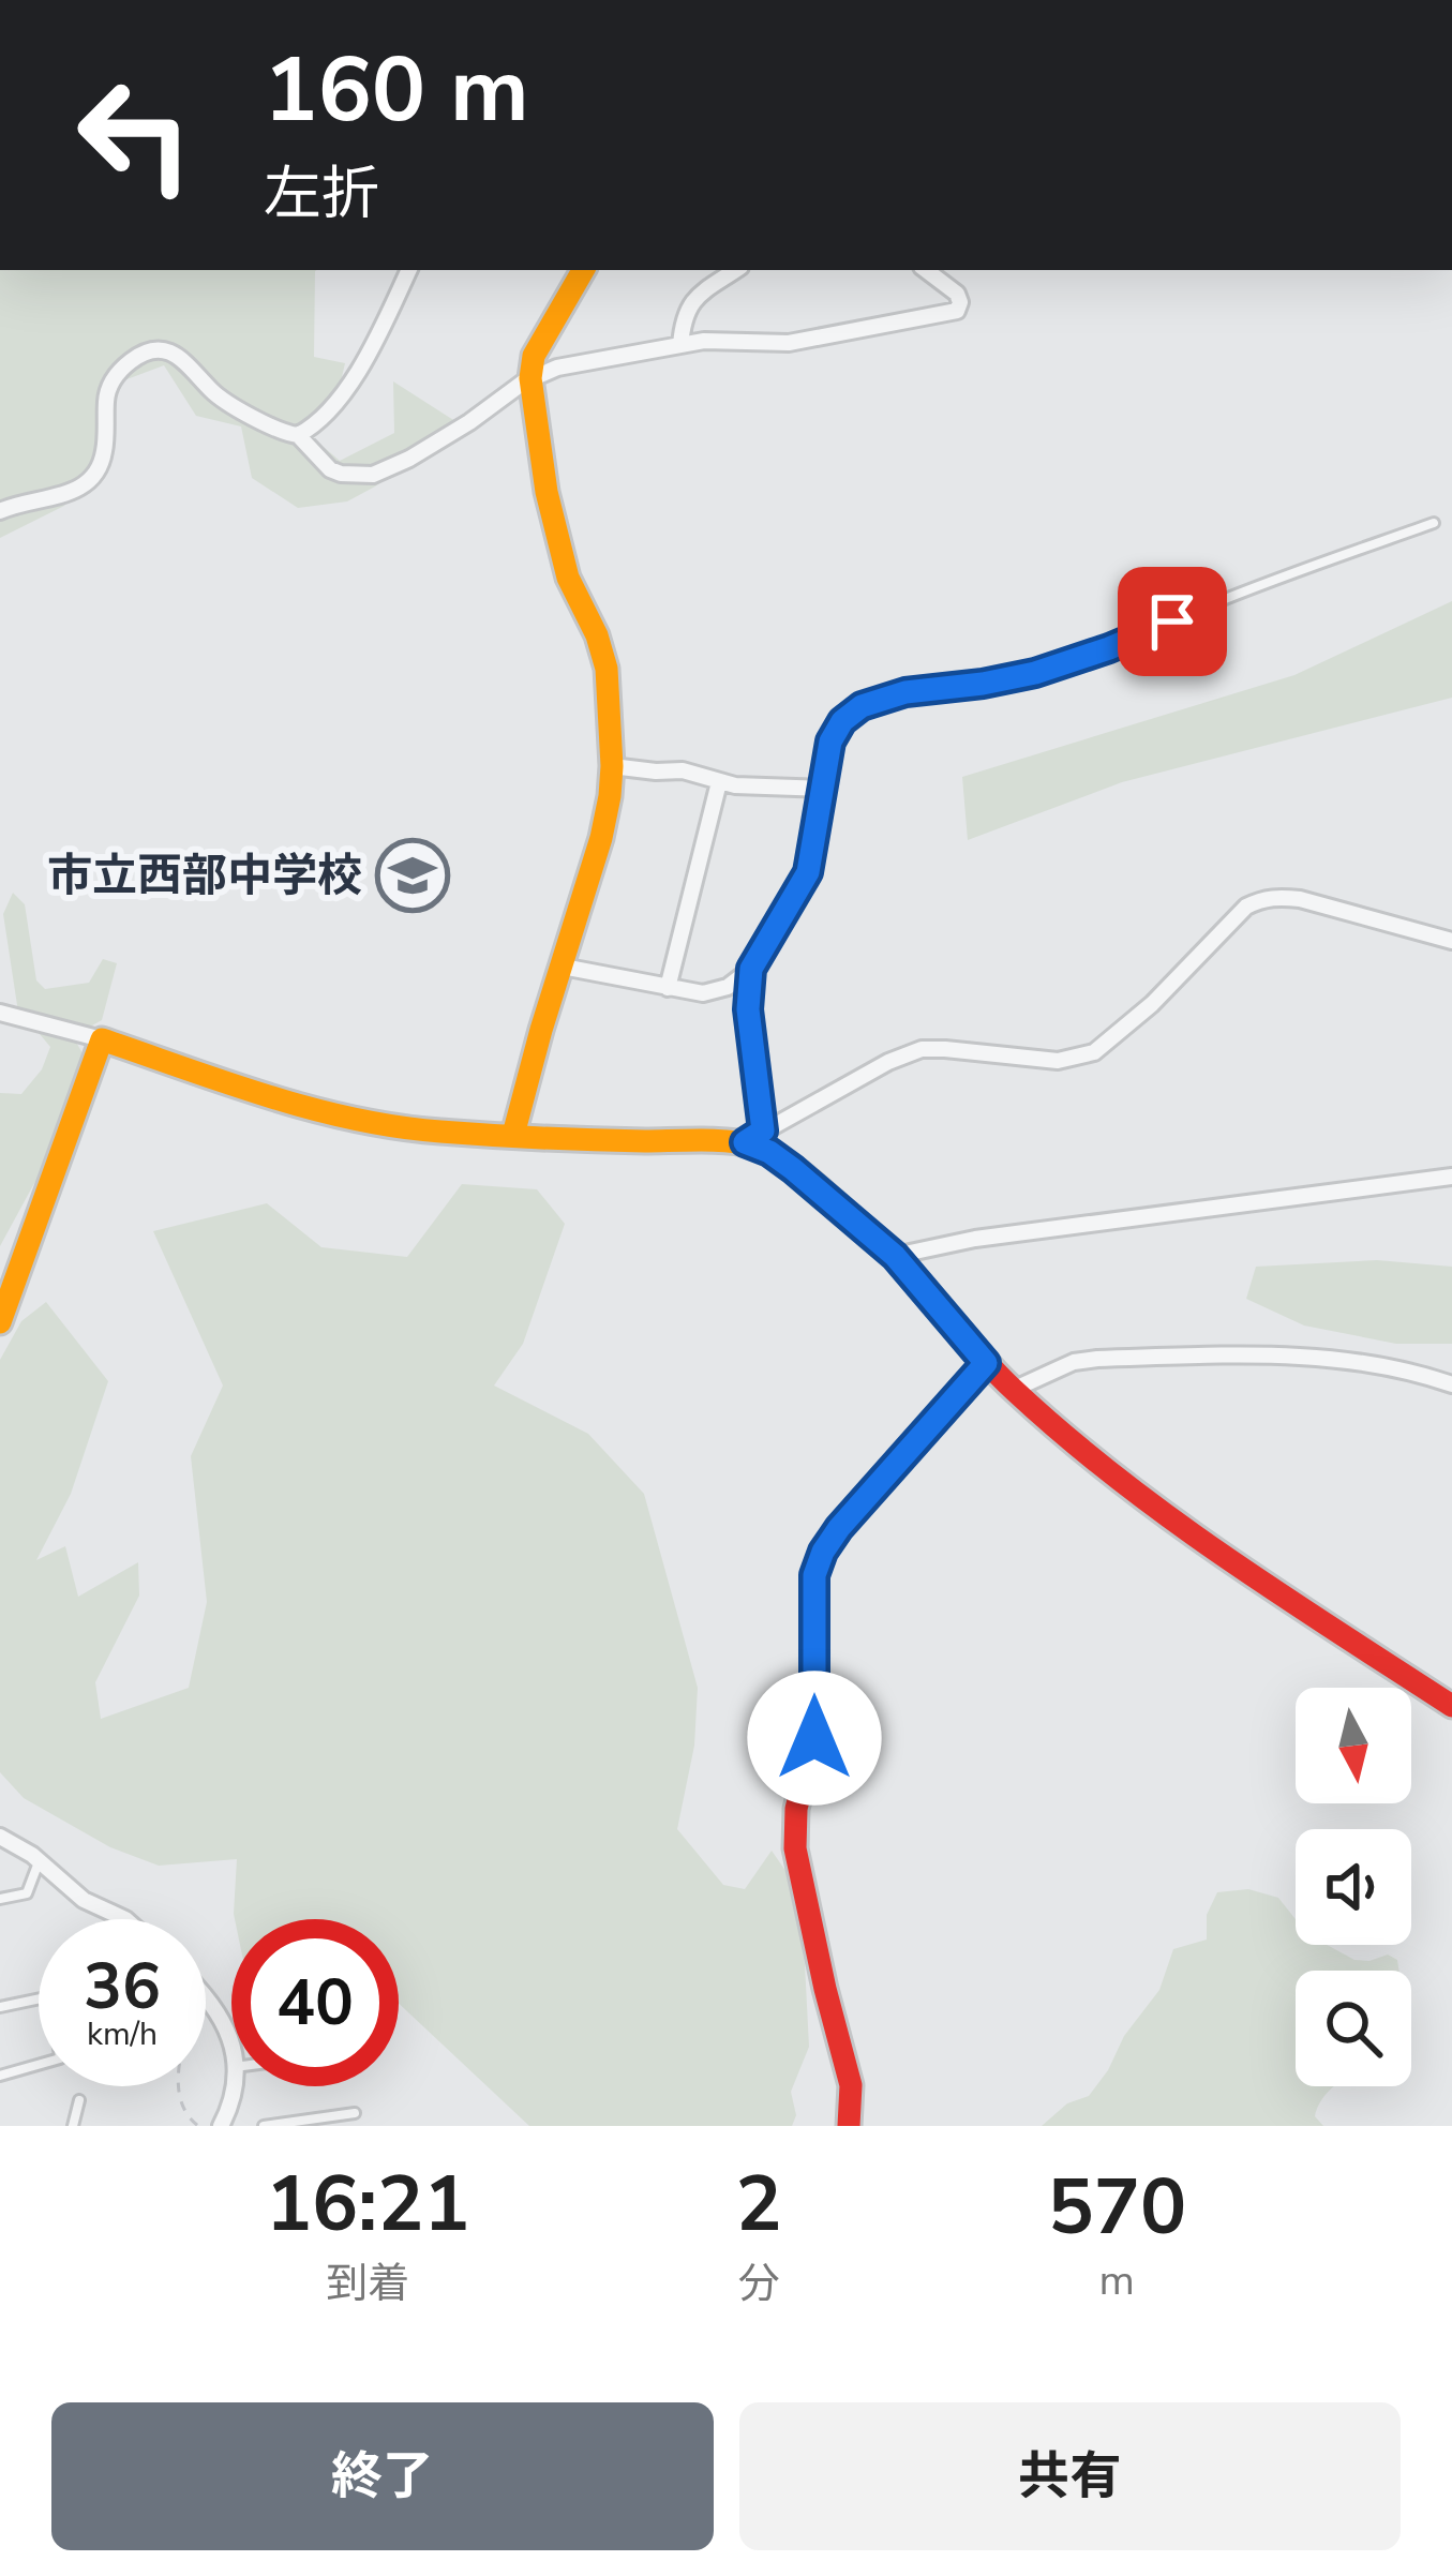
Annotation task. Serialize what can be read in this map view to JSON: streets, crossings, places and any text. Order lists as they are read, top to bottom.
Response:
{
  "places": {
    "school or university": ["市立西部中学校"]
  },
  "north": "bottom",
  "page": {
    "turn": ["160 m", "左折"],
    "speed": "36 km/h",
    "limit": "40",
    "eta": [
      "16:21",
      "到着",
      "2",
      "分",
      "570",
      "m"
    ],
    "buttons": ["終了", "共有"]
  }
}
